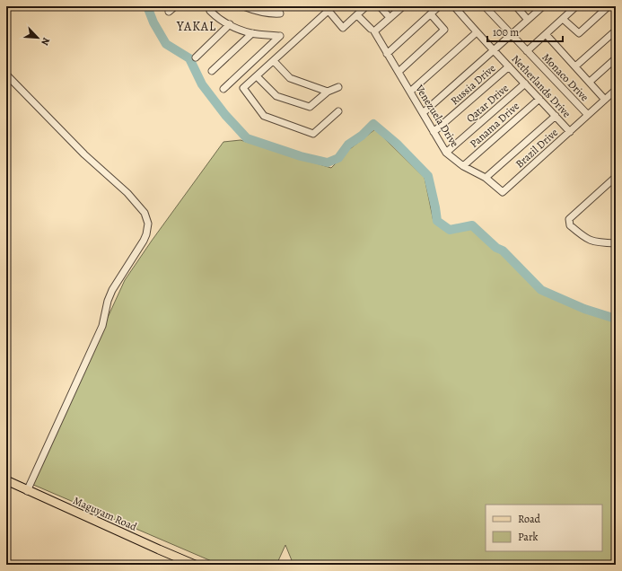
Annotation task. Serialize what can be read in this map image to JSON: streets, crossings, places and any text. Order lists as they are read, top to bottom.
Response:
{
  "streets": {
    "main road": ["Maguyam Road"],
    "street": [
      "Monaco Drive",
      "Russia Drive",
      "Netherlands Drive",
      "Qatar Drive",
      "Venezuela Drive",
      "Panama Drive",
      "Brazil Drive"
    ]
  },
  "crossings": [
    ["Monaco Drive", "Brazil Drive"],
    ["Russia Drive", "Netherlands Drive"],
    ["Russia Drive", "Venezuela Drive"],
    ["Netherlands Drive", "Qatar Drive"],
    ["Netherlands Drive", "Panama Drive"],
    ["Netherlands Drive", "Brazil Drive"],
    ["Qatar Drive", "Venezuela Drive"],
    ["Venezuela Drive", "Panama Drive"],
    ["Venezuela Drive", "Brazil Drive"]
  ],
  "districts": ["YAKAL"],
  "legend": ["Road", "Park"],
  "scale_bar": "100 m",
  "north": "bottom right"
}
